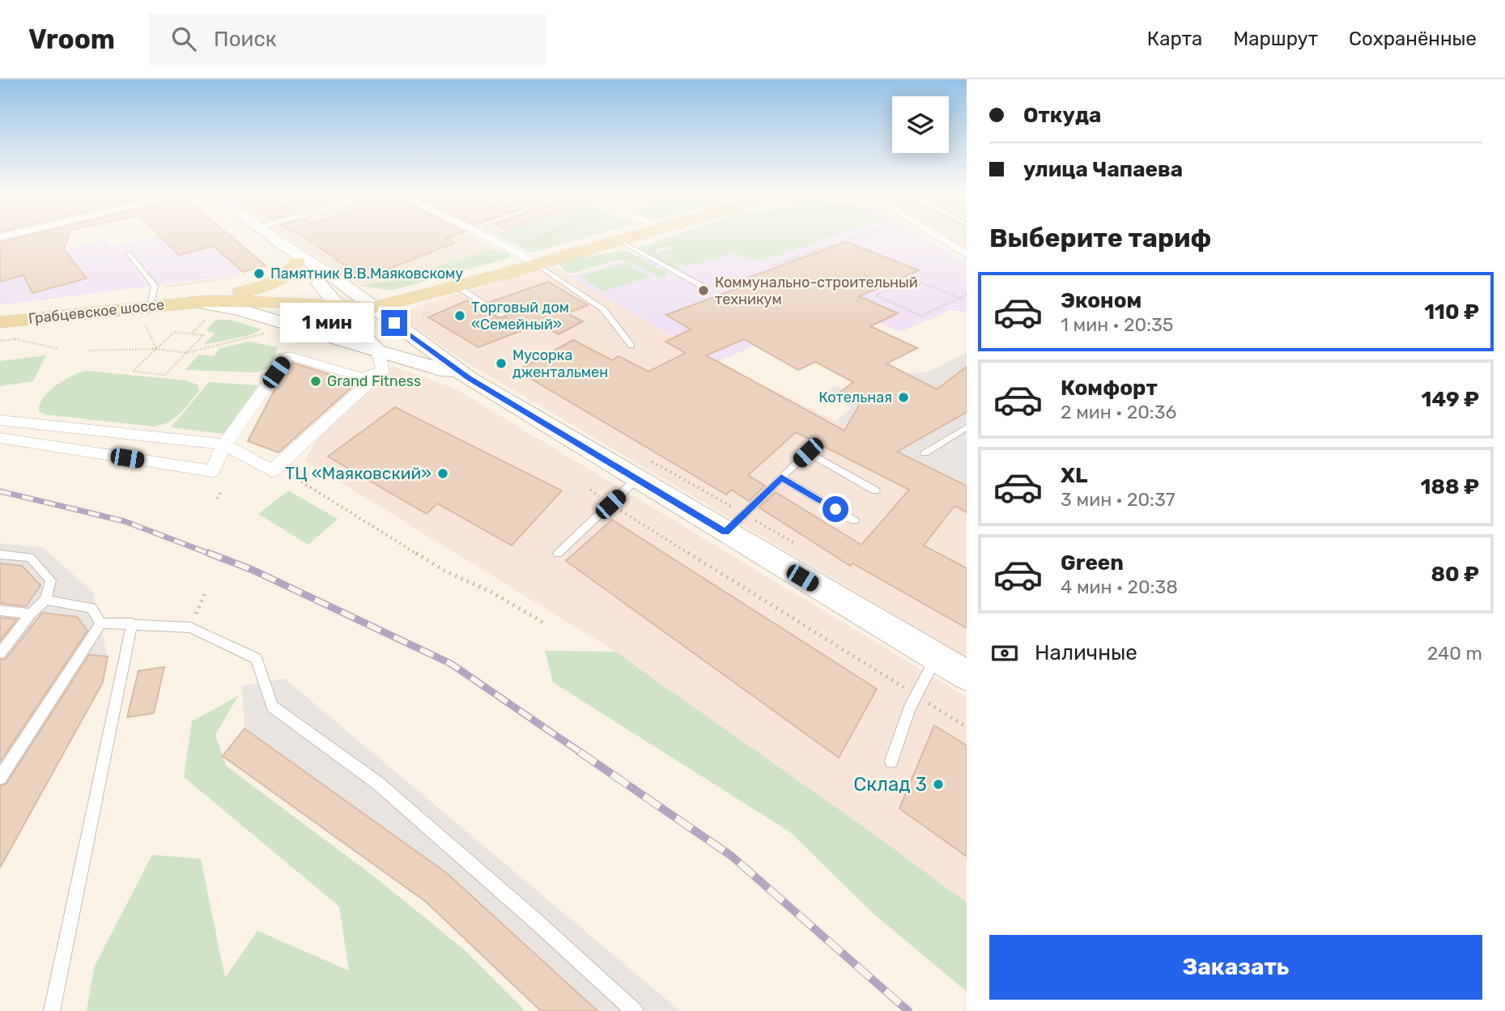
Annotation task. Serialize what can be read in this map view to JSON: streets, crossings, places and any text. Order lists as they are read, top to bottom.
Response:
{
  "streets": {
    "main road": ["Грабцевское шоссе"]
  },
  "places": [
    "Памятник В.В.Маяковскому",
    "Коммунально-строительный техникум",
    "Торговый дом «Семейный»",
    "Мусорка джентальмен",
    "Grand Fitness",
    "Котельная",
    "ТЦ «Маяковский»",
    "Склад 3"
  ],
  "page": {
    "header": "Vroom",
    "search": "Поиск",
    "nav": ["Карта", "Маршрут", "Сохранённые"],
    "banner": ["Откуда", "улица Чапаева"],
    "heading": "Выберите тариф",
    "list": [
      {
        "name": "Эконом",
        "note": "1 мин · 20:35",
        "value": "110 ₽"
      },
      {
        "name": "Комфорт",
        "note": "2 мин · 20:36",
        "value": "149 ₽"
      },
      {
        "name": "XL",
        "note": "3 мин · 20:37",
        "value": "188 ₽"
      },
      {
        "name": "Green",
        "note": "4 мин · 20:38",
        "value": "80 ₽"
      }
    ],
    "bubble": "1 мин",
    "pay": ["Наличные", "240 m"],
    "buttons": "Заказать"
  }
}
